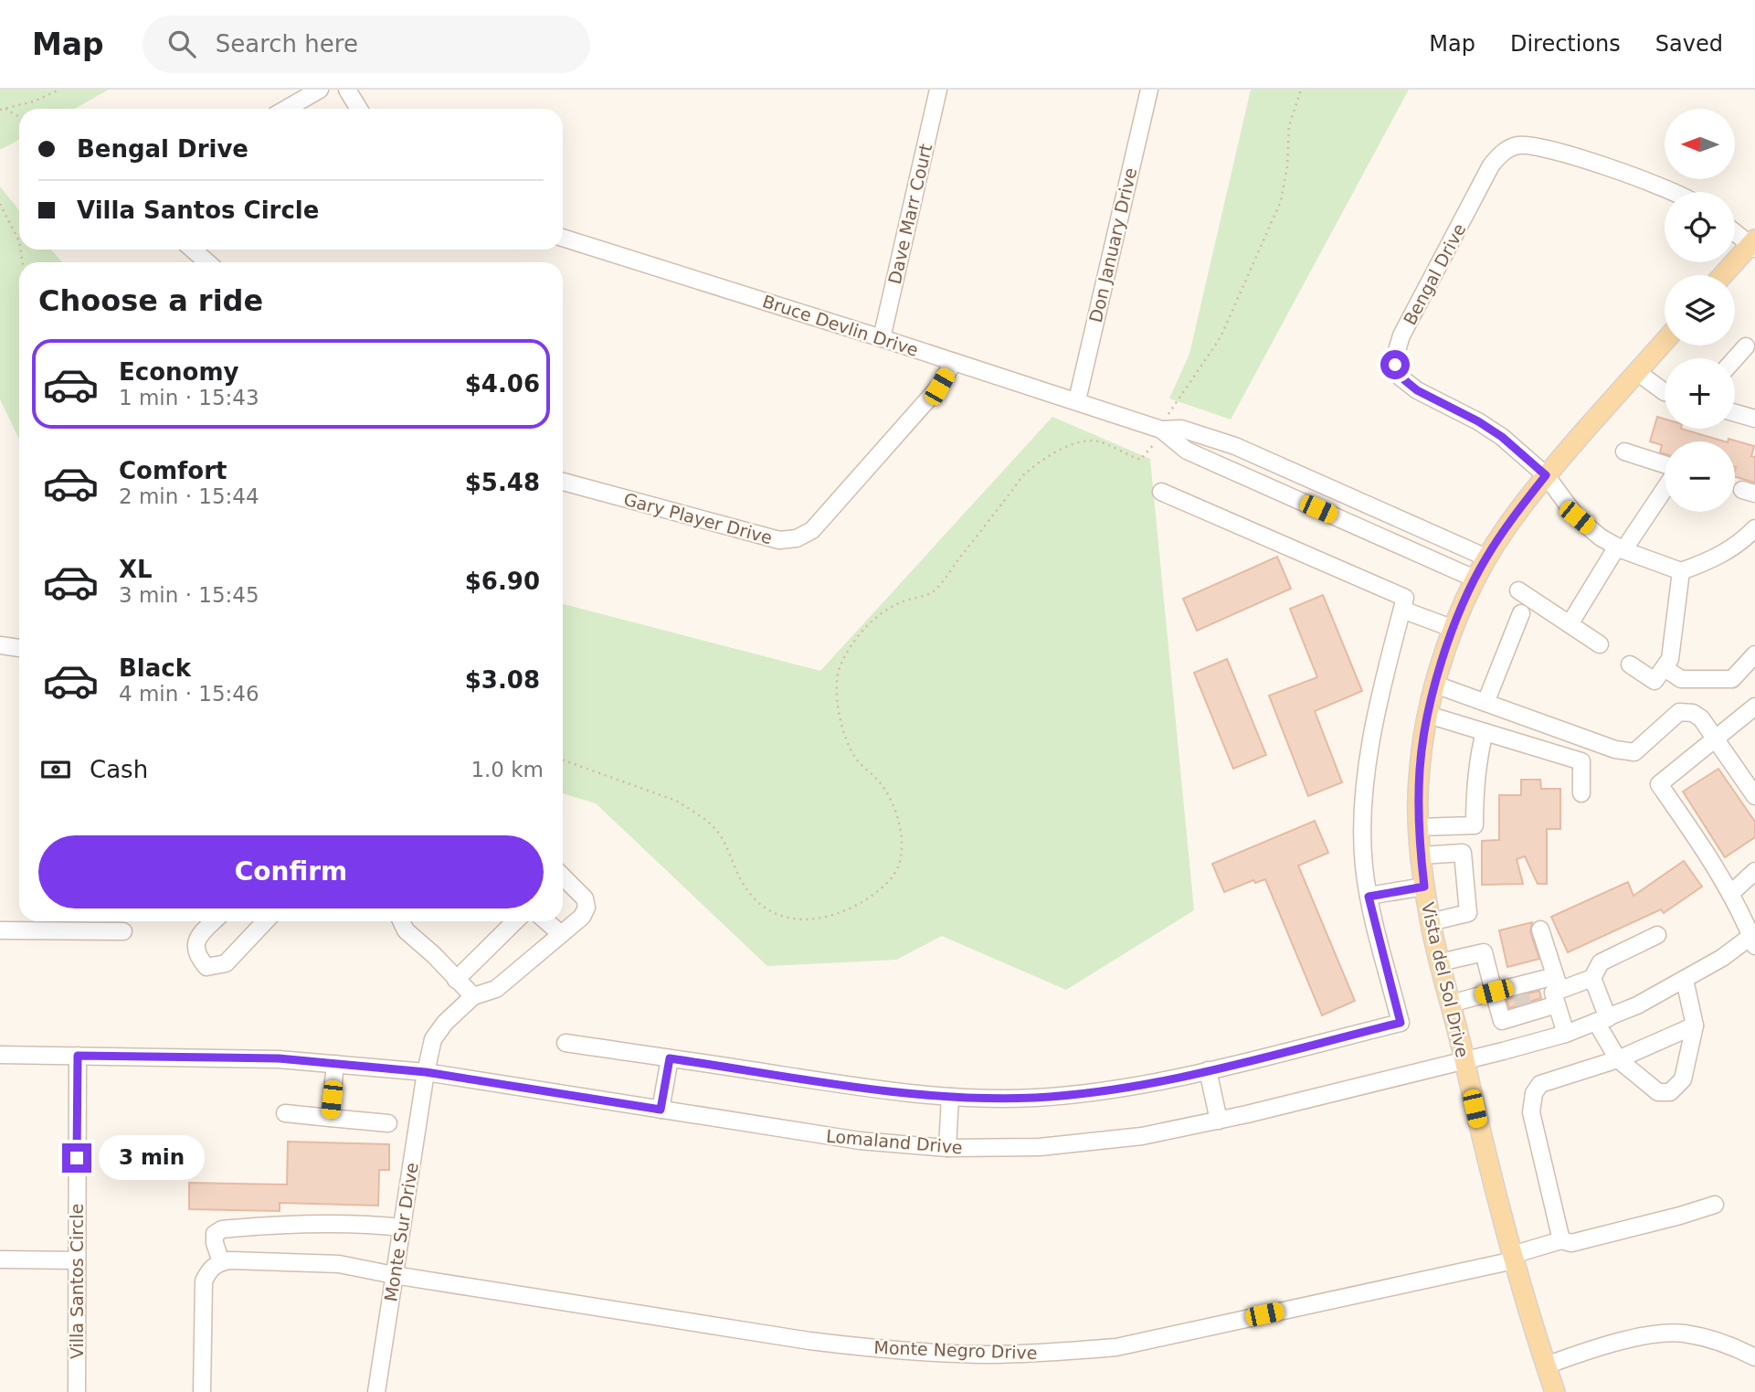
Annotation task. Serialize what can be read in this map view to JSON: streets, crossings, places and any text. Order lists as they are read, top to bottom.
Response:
{
  "streets": {
    "main road": ["Vista del Sol Drive"],
    "street": [
      "Dave Marr Court",
      "Don January Drive",
      "Bengal Drive",
      "Bruce Devlin Drive",
      "Gary Player Drive",
      "Lomaland Drive",
      "Monte Sur Drive",
      "Villa Santos Circle",
      "Monte Negro Drive"
    ]
  },
  "crossings": [
    ["Dave Marr Court", "Bruce Devlin Drive"],
    ["Don January Drive", "Bruce Devlin Drive"],
    ["Bengal Drive", "Vista del Sol Drive"],
    ["Bruce Devlin Drive", "Gary Player Drive"],
    ["Bruce Devlin Drive", "Vista del Sol Drive"],
    ["Vista del Sol Drive", "Lomaland Drive"],
    ["Vista del Sol Drive", "Monte Negro Drive"],
    ["Lomaland Drive", "Monte Sur Drive"],
    ["Lomaland Drive", "Villa Santos Circle"],
    ["Monte Sur Drive", "Monte Negro Drive"]
  ],
  "north": "left",
  "page": {
    "header": "Map",
    "search": "Search here",
    "nav": ["Map", "Directions", "Saved"],
    "map_buttons": ["+", "−"],
    "banner": ["Bengal Drive", "Villa Santos Circle"],
    "heading": "Choose a ride",
    "list": [
      {
        "name": "Economy",
        "note": "1 min · 15:43",
        "value": "$4.06"
      },
      {
        "name": "Comfort",
        "note": "2 min · 15:44",
        "value": "$5.48"
      },
      {
        "name": "XL",
        "note": "3 min · 15:45",
        "value": "$6.90"
      },
      {
        "name": "Black",
        "note": "4 min · 15:46",
        "value": "$3.08"
      }
    ],
    "pay": ["Cash", "1.0 km"],
    "buttons": "Confirm",
    "bubble": "3 min"
  }
}
